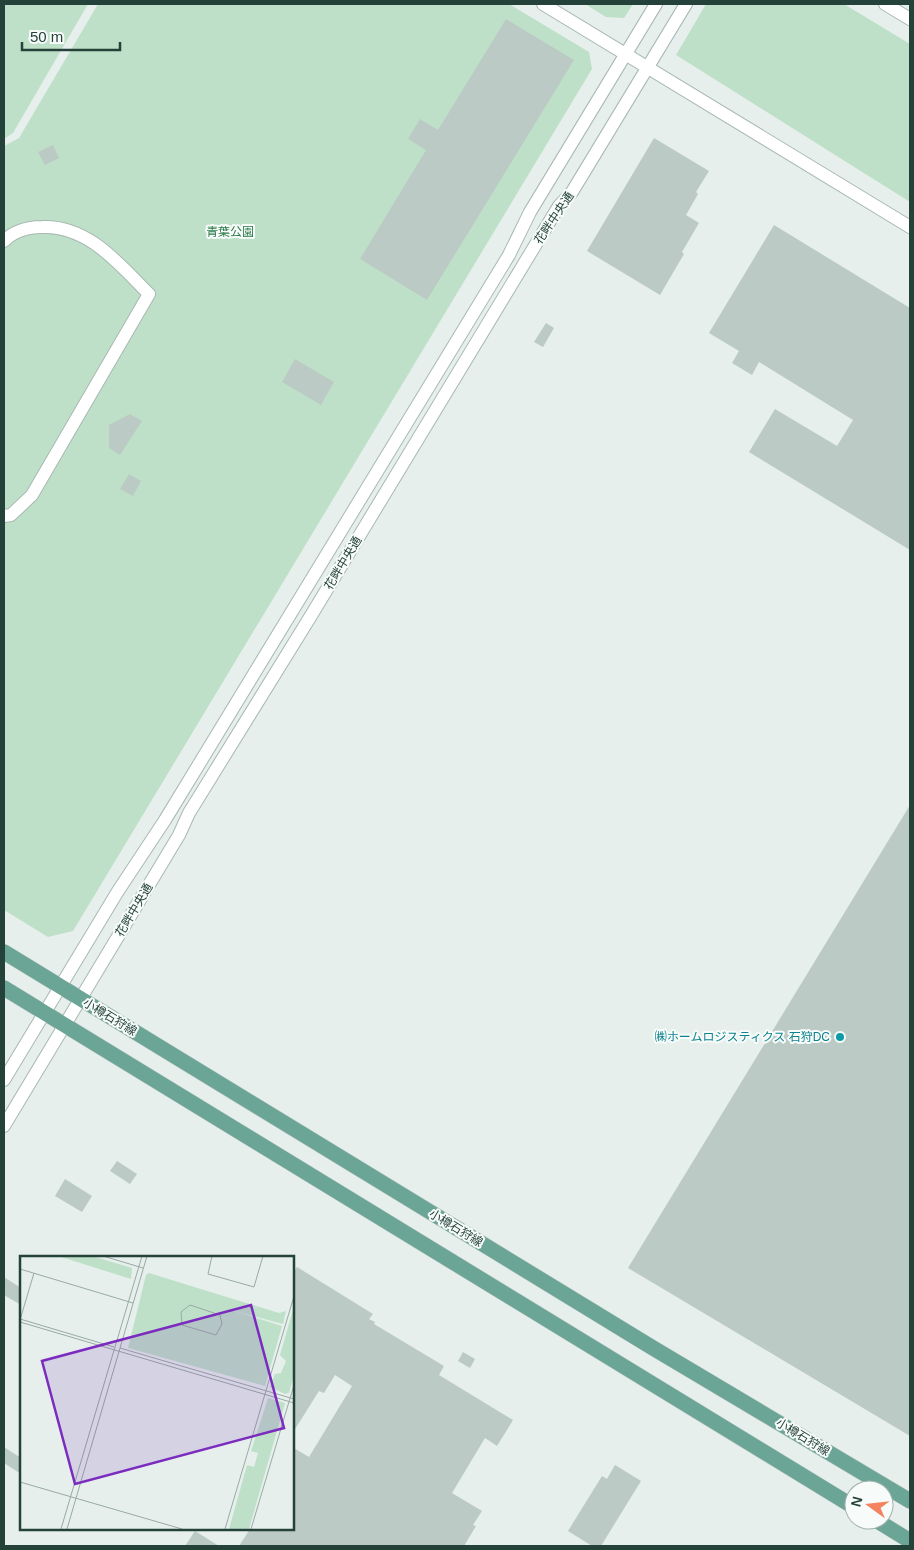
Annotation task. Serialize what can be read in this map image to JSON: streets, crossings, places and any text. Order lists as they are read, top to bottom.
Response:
{
  "streets": {
    "main road": ["小樽石狩線"],
    "street": ["花畔中央通"]
  },
  "crossings": [
    ["花畔中央通", "小樽石狩線"]
  ],
  "parks": ["青葉公園"],
  "places": ["㈱ホームロジスティクス 石狩DC"],
  "scale_bar": "50 m",
  "north": "left"
}
